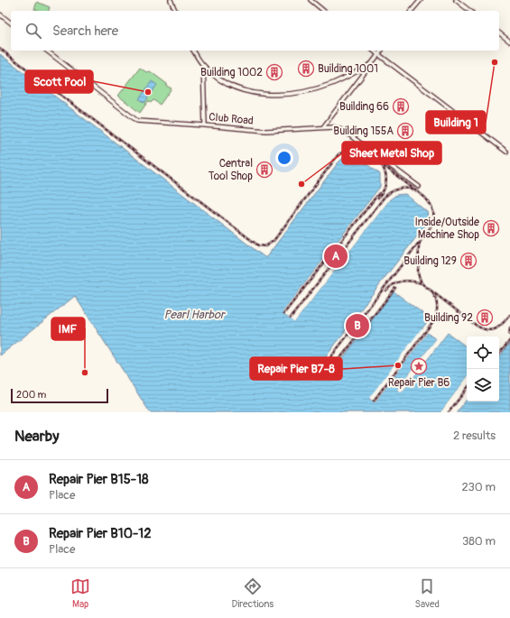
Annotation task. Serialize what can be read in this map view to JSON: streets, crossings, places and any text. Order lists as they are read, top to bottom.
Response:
{
  "streets": {
    "street": ["Club Road"]
  },
  "water": ["Pearl Harbor"],
  "places": {
    "other": [
      "Building 1",
      "Scott Pool",
      "Sheet Metal Shop",
      "Repair Pier B7-8",
      "IMF"
    ],
    "building": [
      "Building 1001",
      "Building 1002",
      "Building 66",
      "Building 155A",
      "Central Tool Shop",
      "Inside/Outside Machine Shop",
      "Building 129",
      "Building 92"
    ],
    "place": ["Repair Pier B6"]
  },
  "scale_bar": "200 m",
  "page": {
    "search": "Search here",
    "pins": ["A", "B"],
    "scale": "200 m",
    "heading": ["Nearby", "2 results"],
    "list": [
      {
        "mark": "A",
        "name": "Repair Pier B15-18",
        "note": "Place",
        "value": "230 m"
      },
      {
        "mark": "B",
        "name": "Repair Pier B10-12",
        "note": "Place",
        "value": "380 m"
      }
    ],
    "nav": ["Map", "Directions", "Saved"]
  }
}
